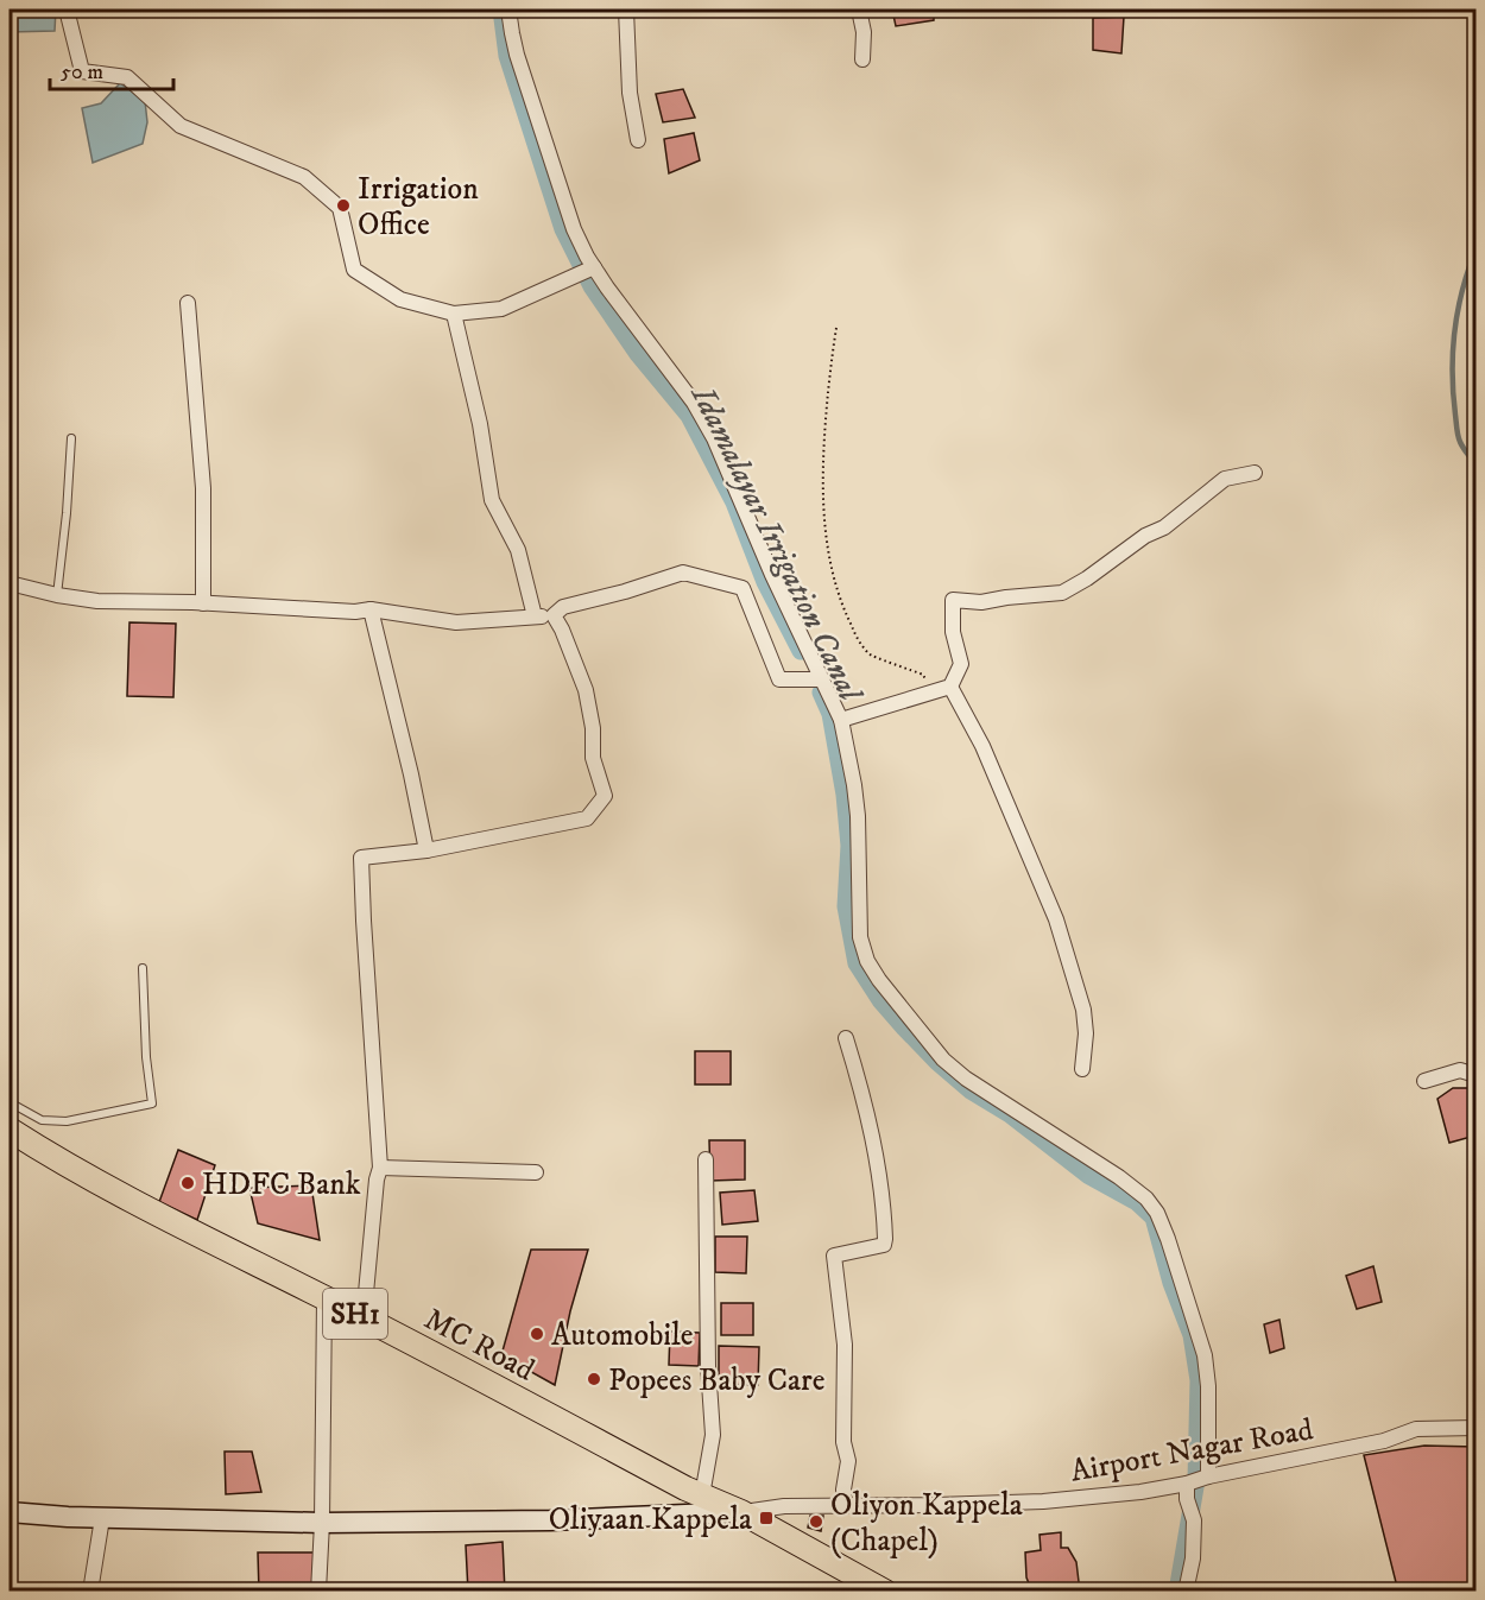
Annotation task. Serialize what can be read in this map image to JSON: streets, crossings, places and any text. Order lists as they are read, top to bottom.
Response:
{
  "streets": {
    "main road": ["SH1", "MC Road"],
    "street": ["Airport Nagar Road"]
  },
  "crossings": [
    ["MC Road", "Airport Nagar Road"]
  ],
  "water": ["Idamalayar Irrigation Canal"],
  "places": {
    "other": [
      "Irrigation Office",
      "HDFC Bank",
      "Automobile",
      "Popees Baby Care",
      "Oliyon Kappela (Chapel)"
    ],
    "transit": ["Oliyaan Kappela"]
  },
  "scale_bar": "50 m"
}
